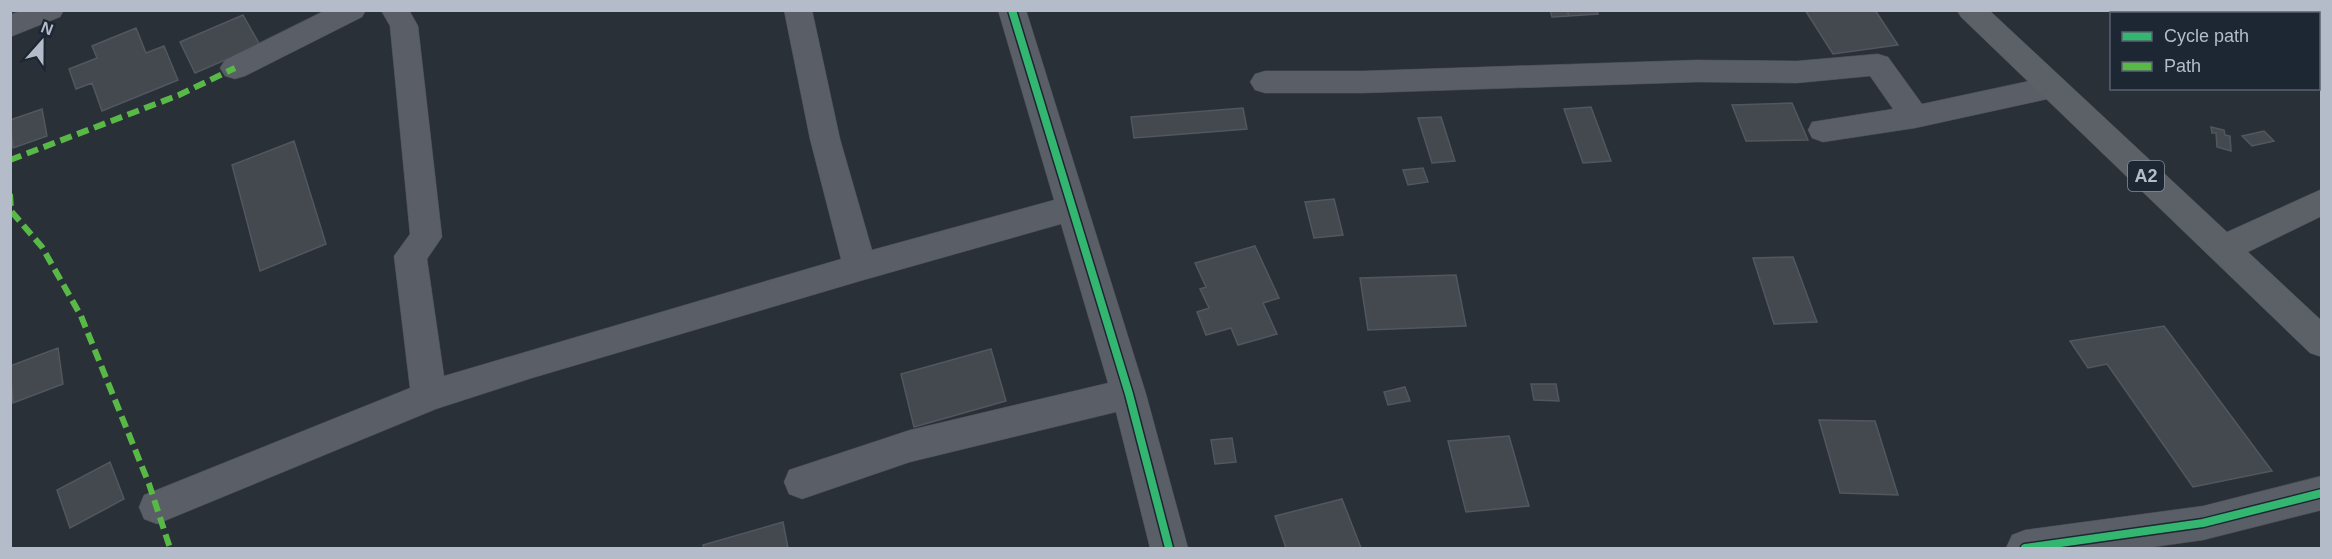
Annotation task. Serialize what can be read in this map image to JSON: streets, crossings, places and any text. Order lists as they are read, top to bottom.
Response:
{
  "streets": {
    "main road": ["A2"]
  },
  "legend": ["Cycle path", "Path"],
  "north": "top"
}
